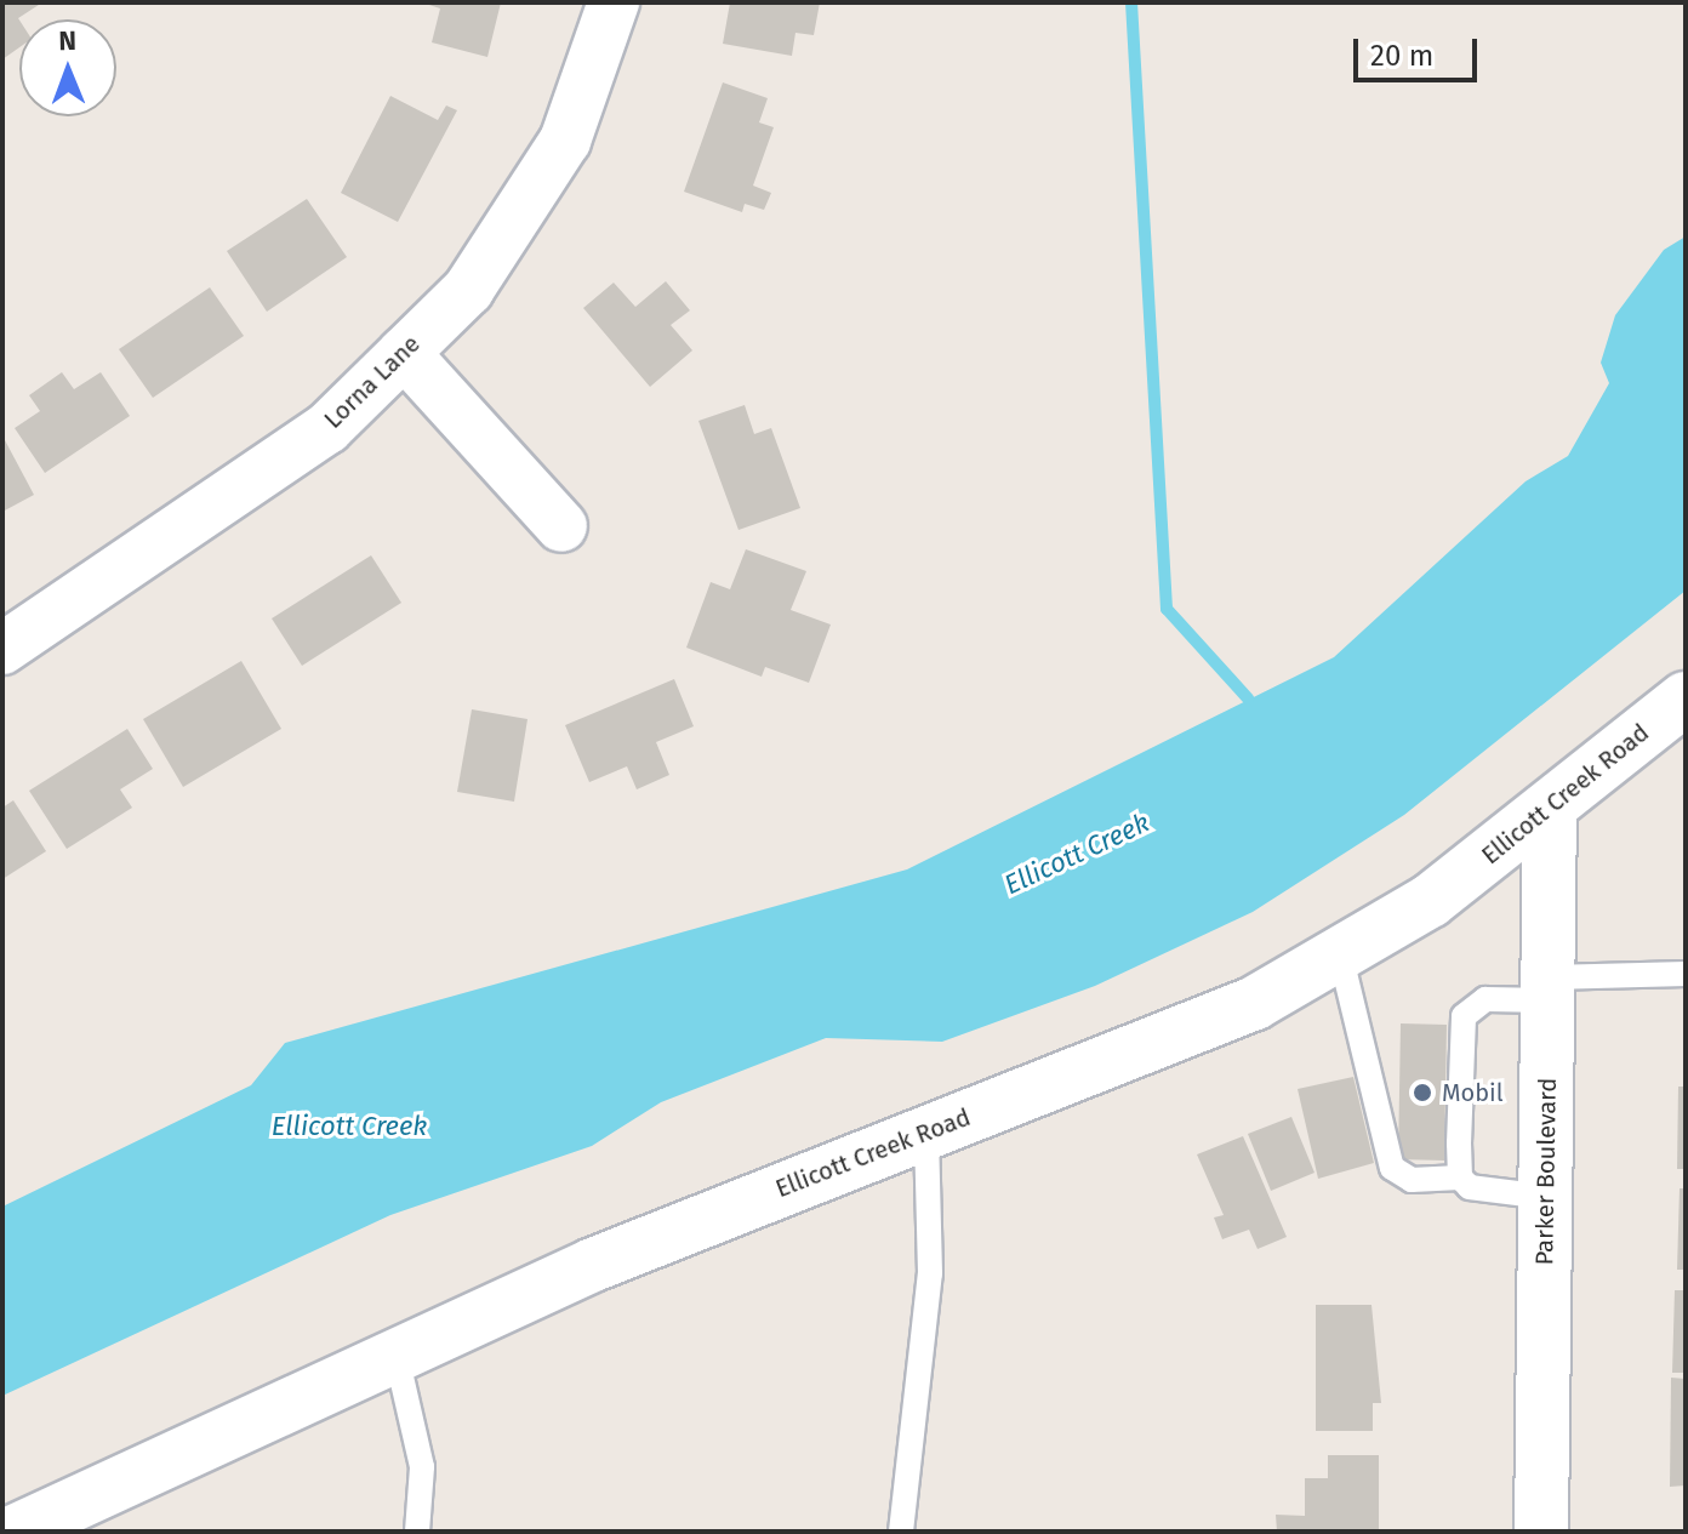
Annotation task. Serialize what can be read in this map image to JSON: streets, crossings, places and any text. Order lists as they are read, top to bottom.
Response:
{
  "streets": {
    "street": ["Lorna Lane", "Ellicott Creek Road", "Parker Boulevard"]
  },
  "crossings": [
    ["Ellicott Creek Road", "Parker Boulevard"]
  ],
  "water": ["Ellicott Creek"],
  "places": ["Mobil"],
  "scale_bar": "20 m",
  "north": "top"
}
